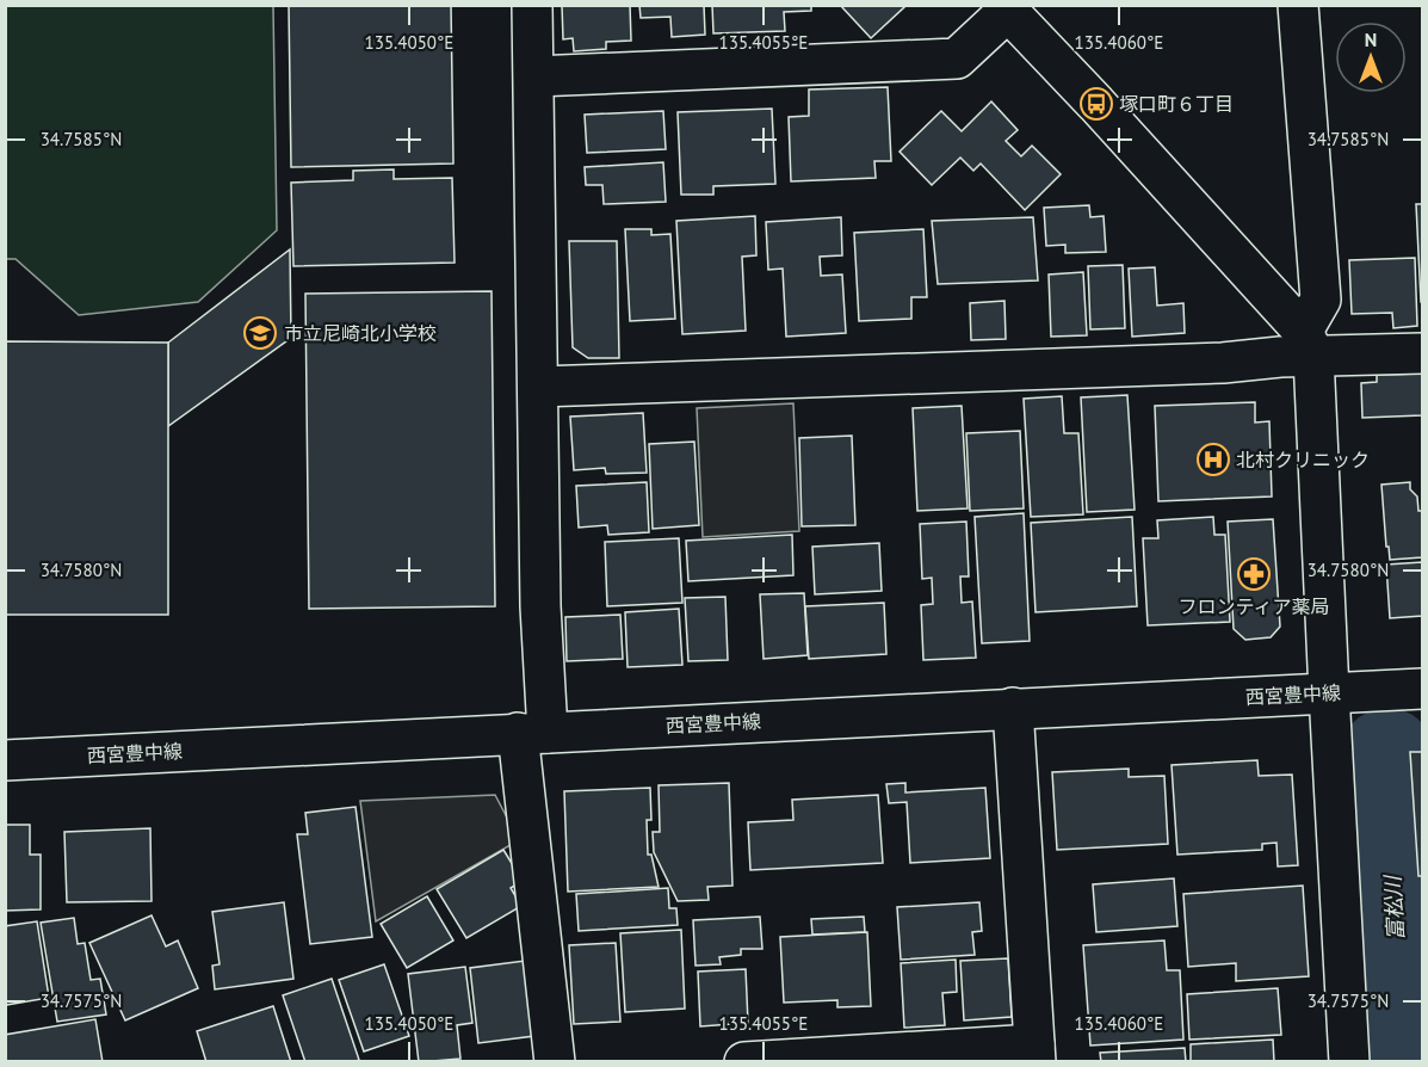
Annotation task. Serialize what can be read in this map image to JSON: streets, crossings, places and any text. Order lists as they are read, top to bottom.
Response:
{
  "streets": {
    "street": ["西宮豊中線"]
  },
  "water": ["富松川"],
  "places": {
    "bus stop": ["塚口町６丁目"],
    "school or university": ["市立尼崎北小学校"],
    "hospital": ["北村クリニック"],
    "pharmacy": ["フロンティア薬局"]
  },
  "north": "top",
  "coordinates": [
    "135.4050°E",
    "135.4055°E",
    "135.4060°E",
    "34.7585°N",
    "34.7580°N",
    "34.7575°N"
  ]
}
